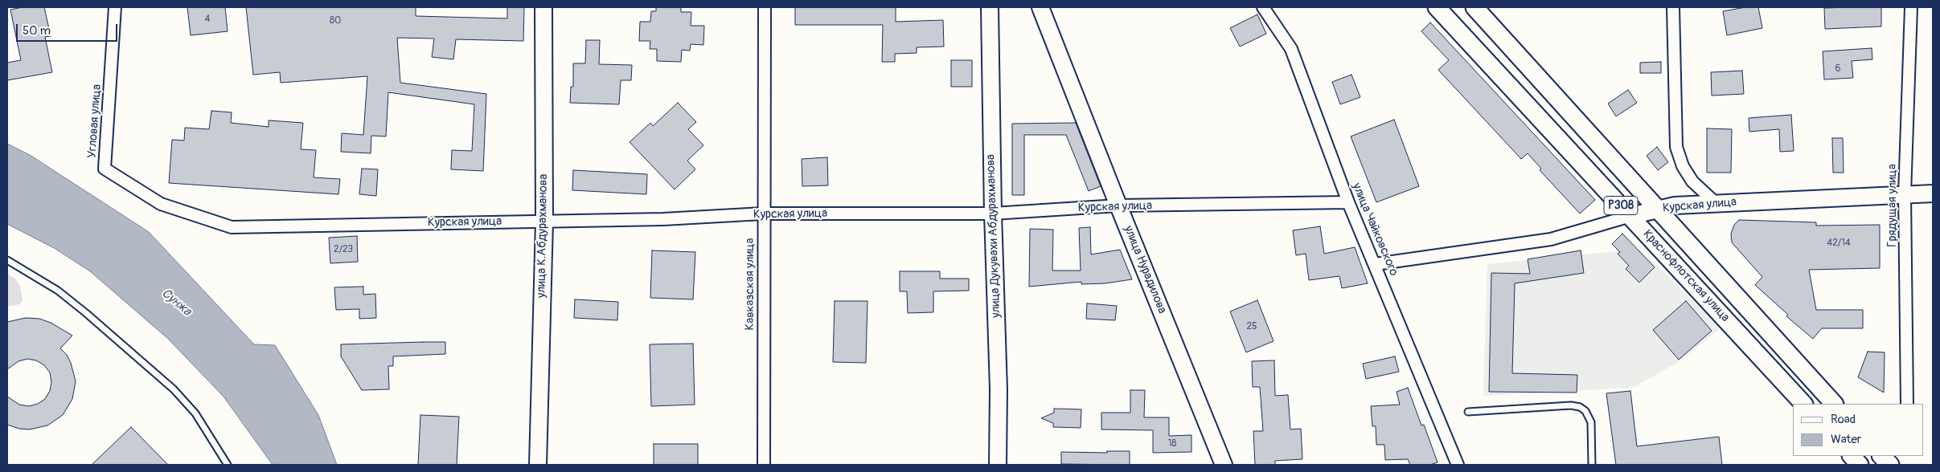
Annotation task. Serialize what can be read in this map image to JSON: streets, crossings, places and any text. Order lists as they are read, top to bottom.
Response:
{
  "streets": {
    "main road": ["P308", "Краснофлотская улица"],
    "street": [
      "Угловая улица",
      "Курская улица",
      "Грядущая улица",
      "улица Чайковского",
      "улица К.Абдурахманова",
      "улица Дукувахи Абдурахманова",
      "улица Нурадилова",
      "Кавказская улица"
    ]
  },
  "crossings": [
    ["Угловая улица", "Курская улица"],
    ["Курская улица", "Грядущая улица"],
    ["Курская улица", "улица Чайковского"],
    ["Курская улица", "улица К.Абдурахманова"],
    ["Курская улица", "улица Дукувахи Абдурахманова"],
    ["Курская улица", "улица Нурадилова"],
    ["Курская улица", "Краснофлотская улица"],
    ["Курская улица", "Кавказская улица"]
  ],
  "water": ["Сунжа"],
  "house_numbers": [
    "4",
    "80",
    "6",
    "42/14",
    "2/23",
    "25",
    "18"
  ],
  "legend": ["Road", "Water"],
  "scale_bar": "50 m"
}
